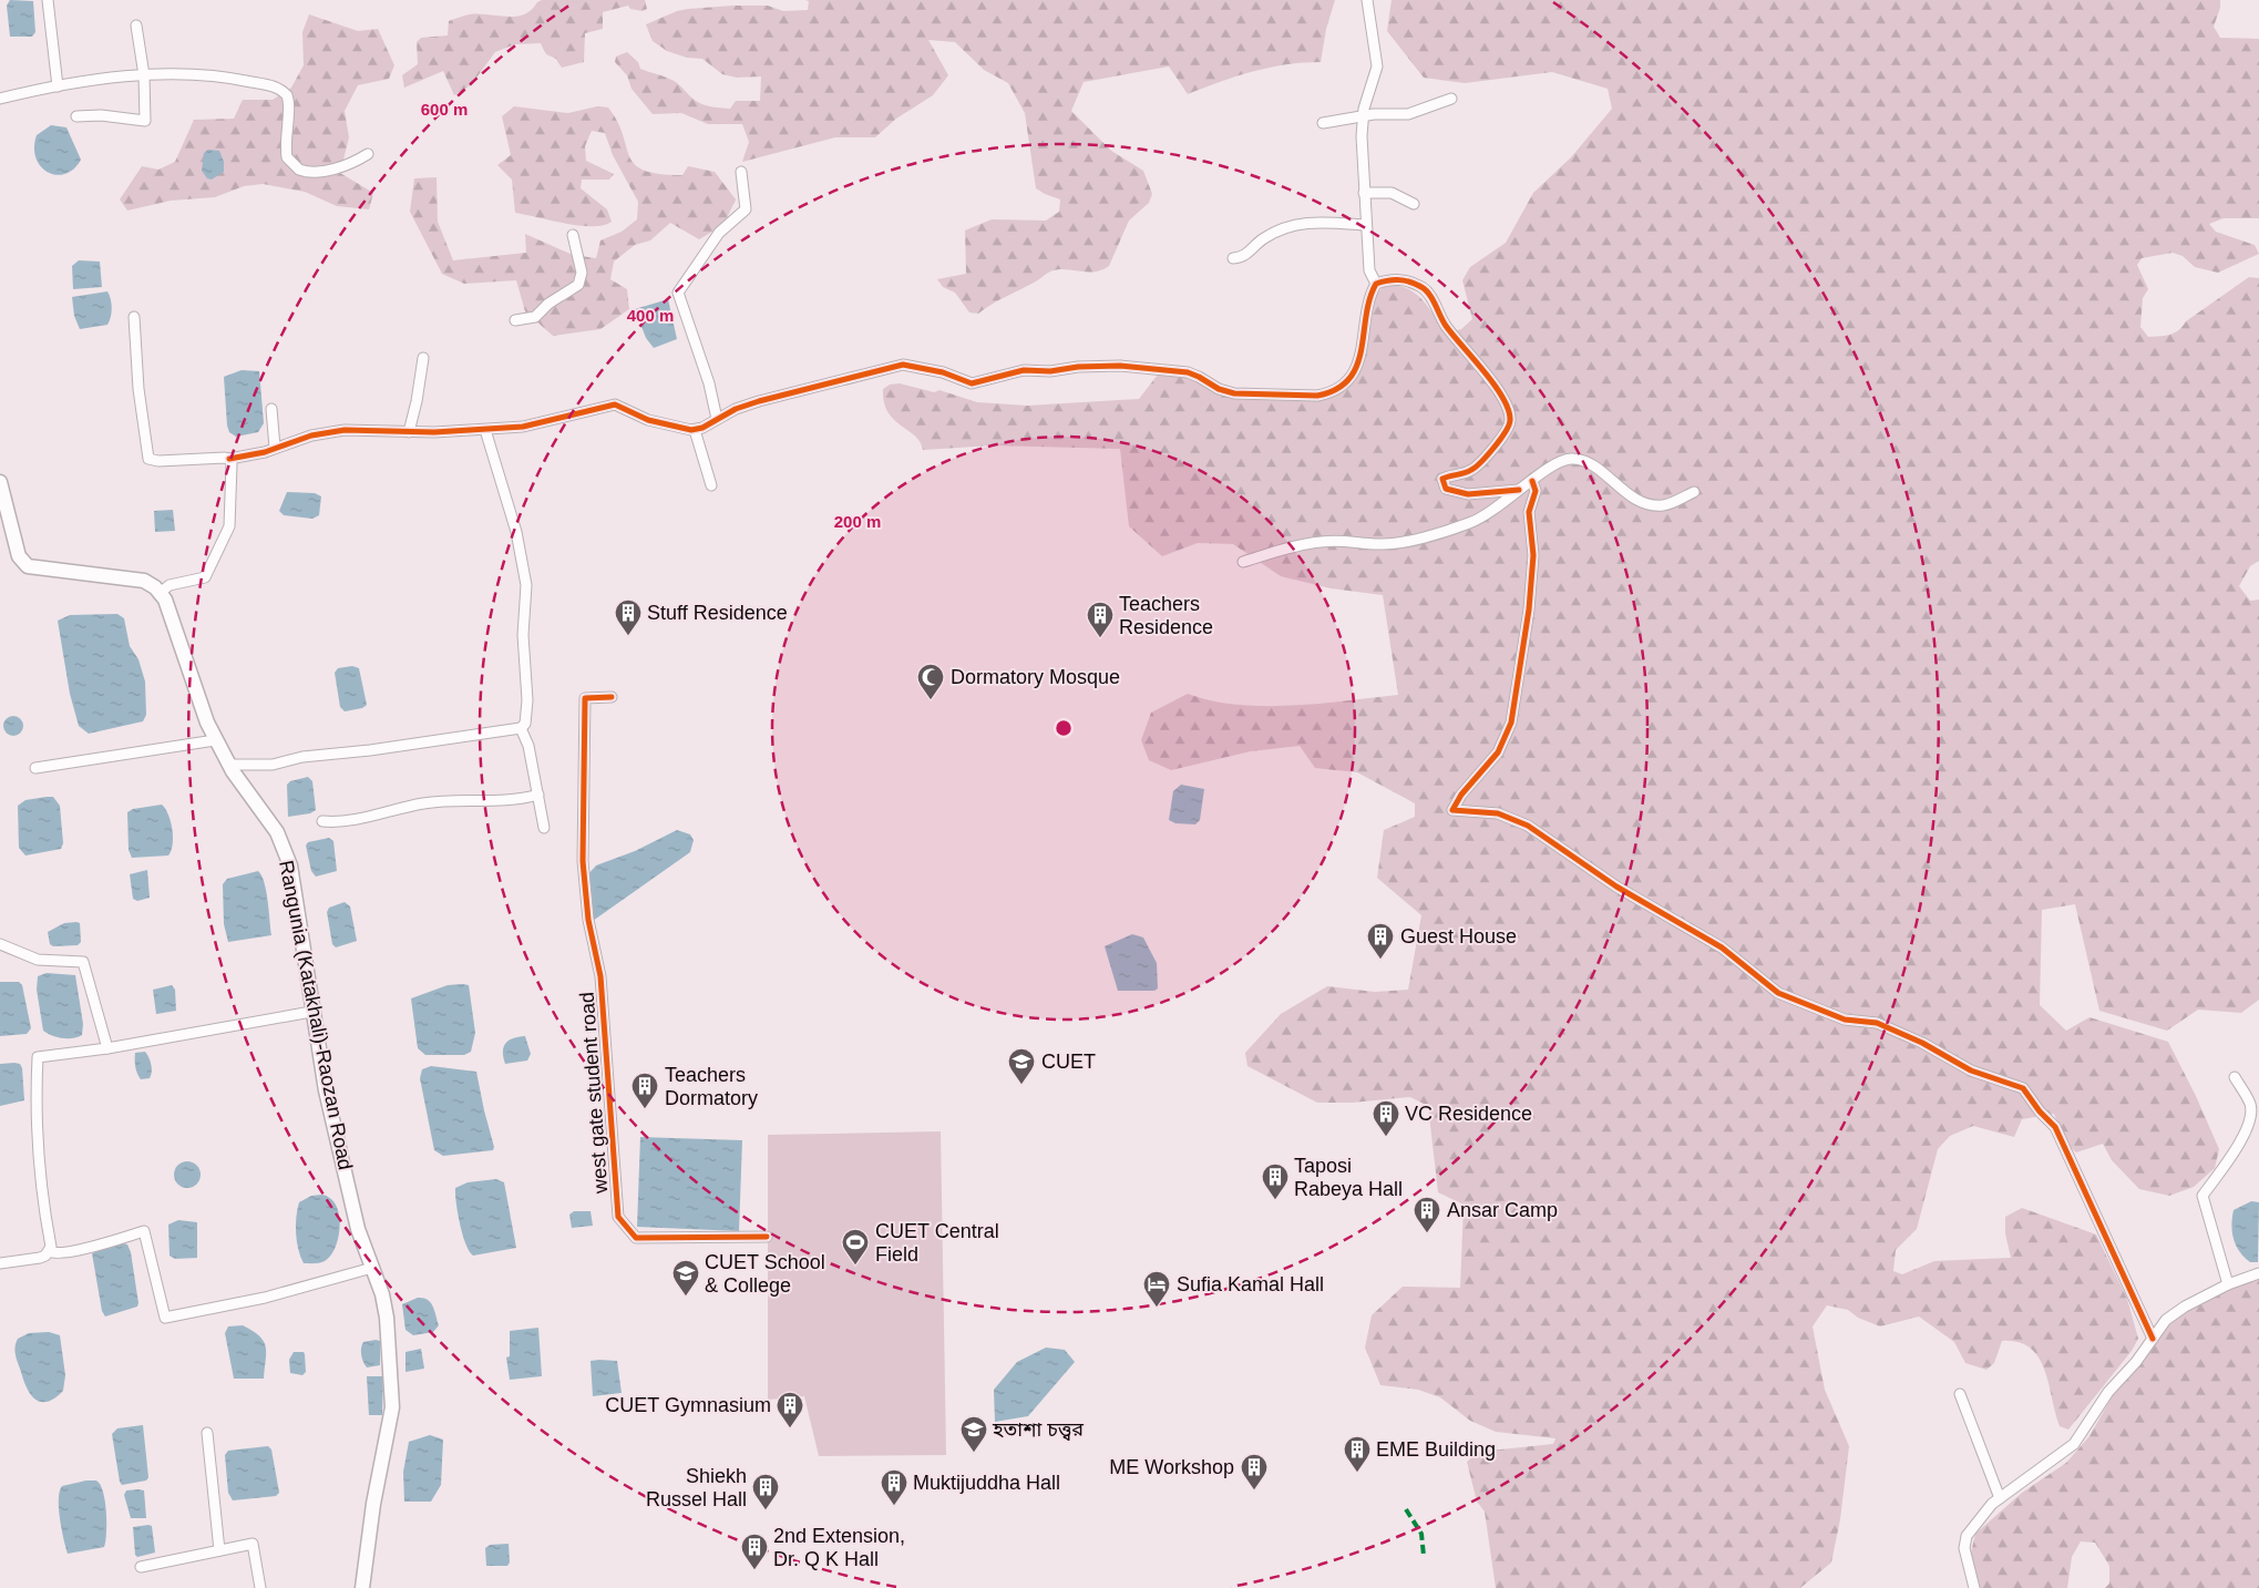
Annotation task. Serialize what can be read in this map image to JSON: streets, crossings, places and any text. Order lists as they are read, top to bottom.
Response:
{
  "streets": {
    "main road": ["Rangunia (Katakhali)-Raozan Road"],
    "street": ["west gate student road"]
  },
  "places": {
    "building": [
      "Stuff Residence",
      "Teachers Residence",
      "Guest House",
      "Teachers Dormatory",
      "VC Residence",
      "Taposi Rabeya Hall",
      "Ansar Camp",
      "CUET Gymnasium",
      "EME Building",
      "ME Workshop",
      "Muktijuddha Hall",
      "Shiekh Russel Hall",
      "2nd Extension, Dr. Q K Hall"
    ],
    "mosque": ["Dormatory Mosque"],
    "school or university": ["CUET", "CUET School & College", "হতাশা চত্ত্বর"],
    "sports": ["CUET Central Field"],
    "hotel": ["Sufia Kamal Hall"]
  },
  "rings": ["600 m", "400 m", "200 m"]
}
